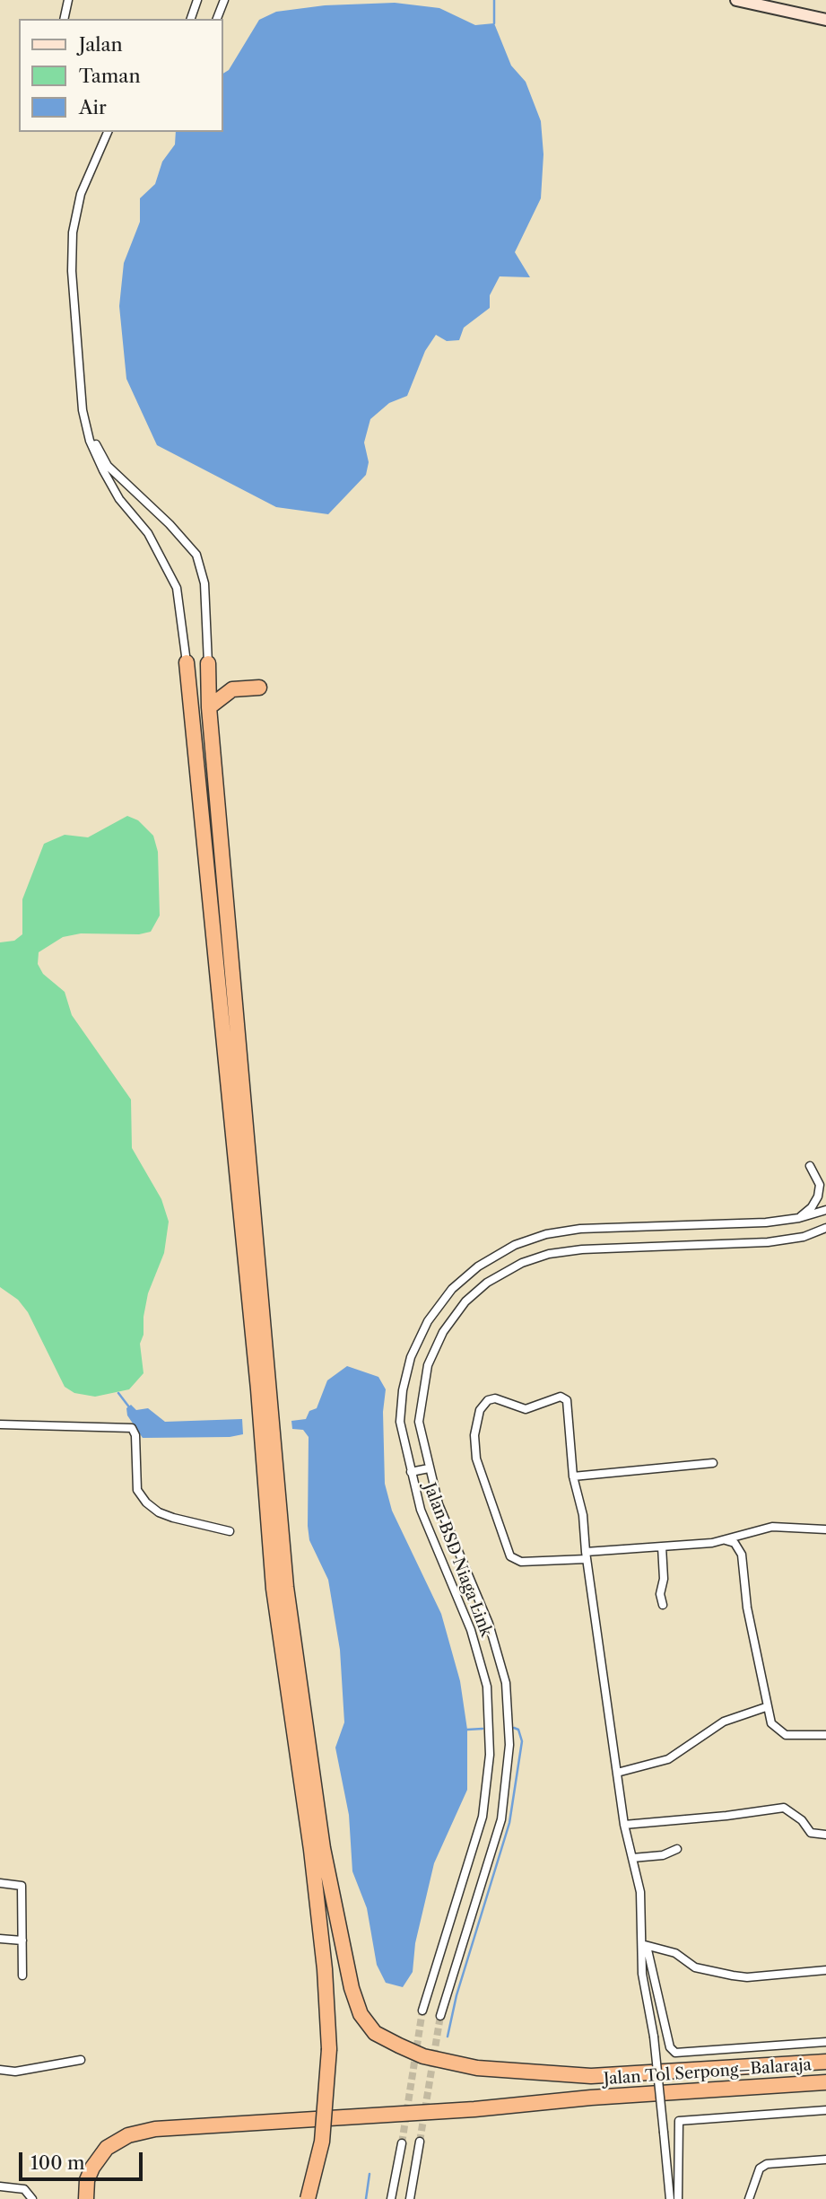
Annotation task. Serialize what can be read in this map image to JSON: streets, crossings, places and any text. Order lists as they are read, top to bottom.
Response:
{
  "streets": {
    "highway": ["Jalan Tol Serpong–Balaraja"],
    "street": ["Jalan BSD Niaga Link"]
  },
  "legend": ["Jalan", "Taman", "Air"],
  "scale_bar": "100 m"
}
